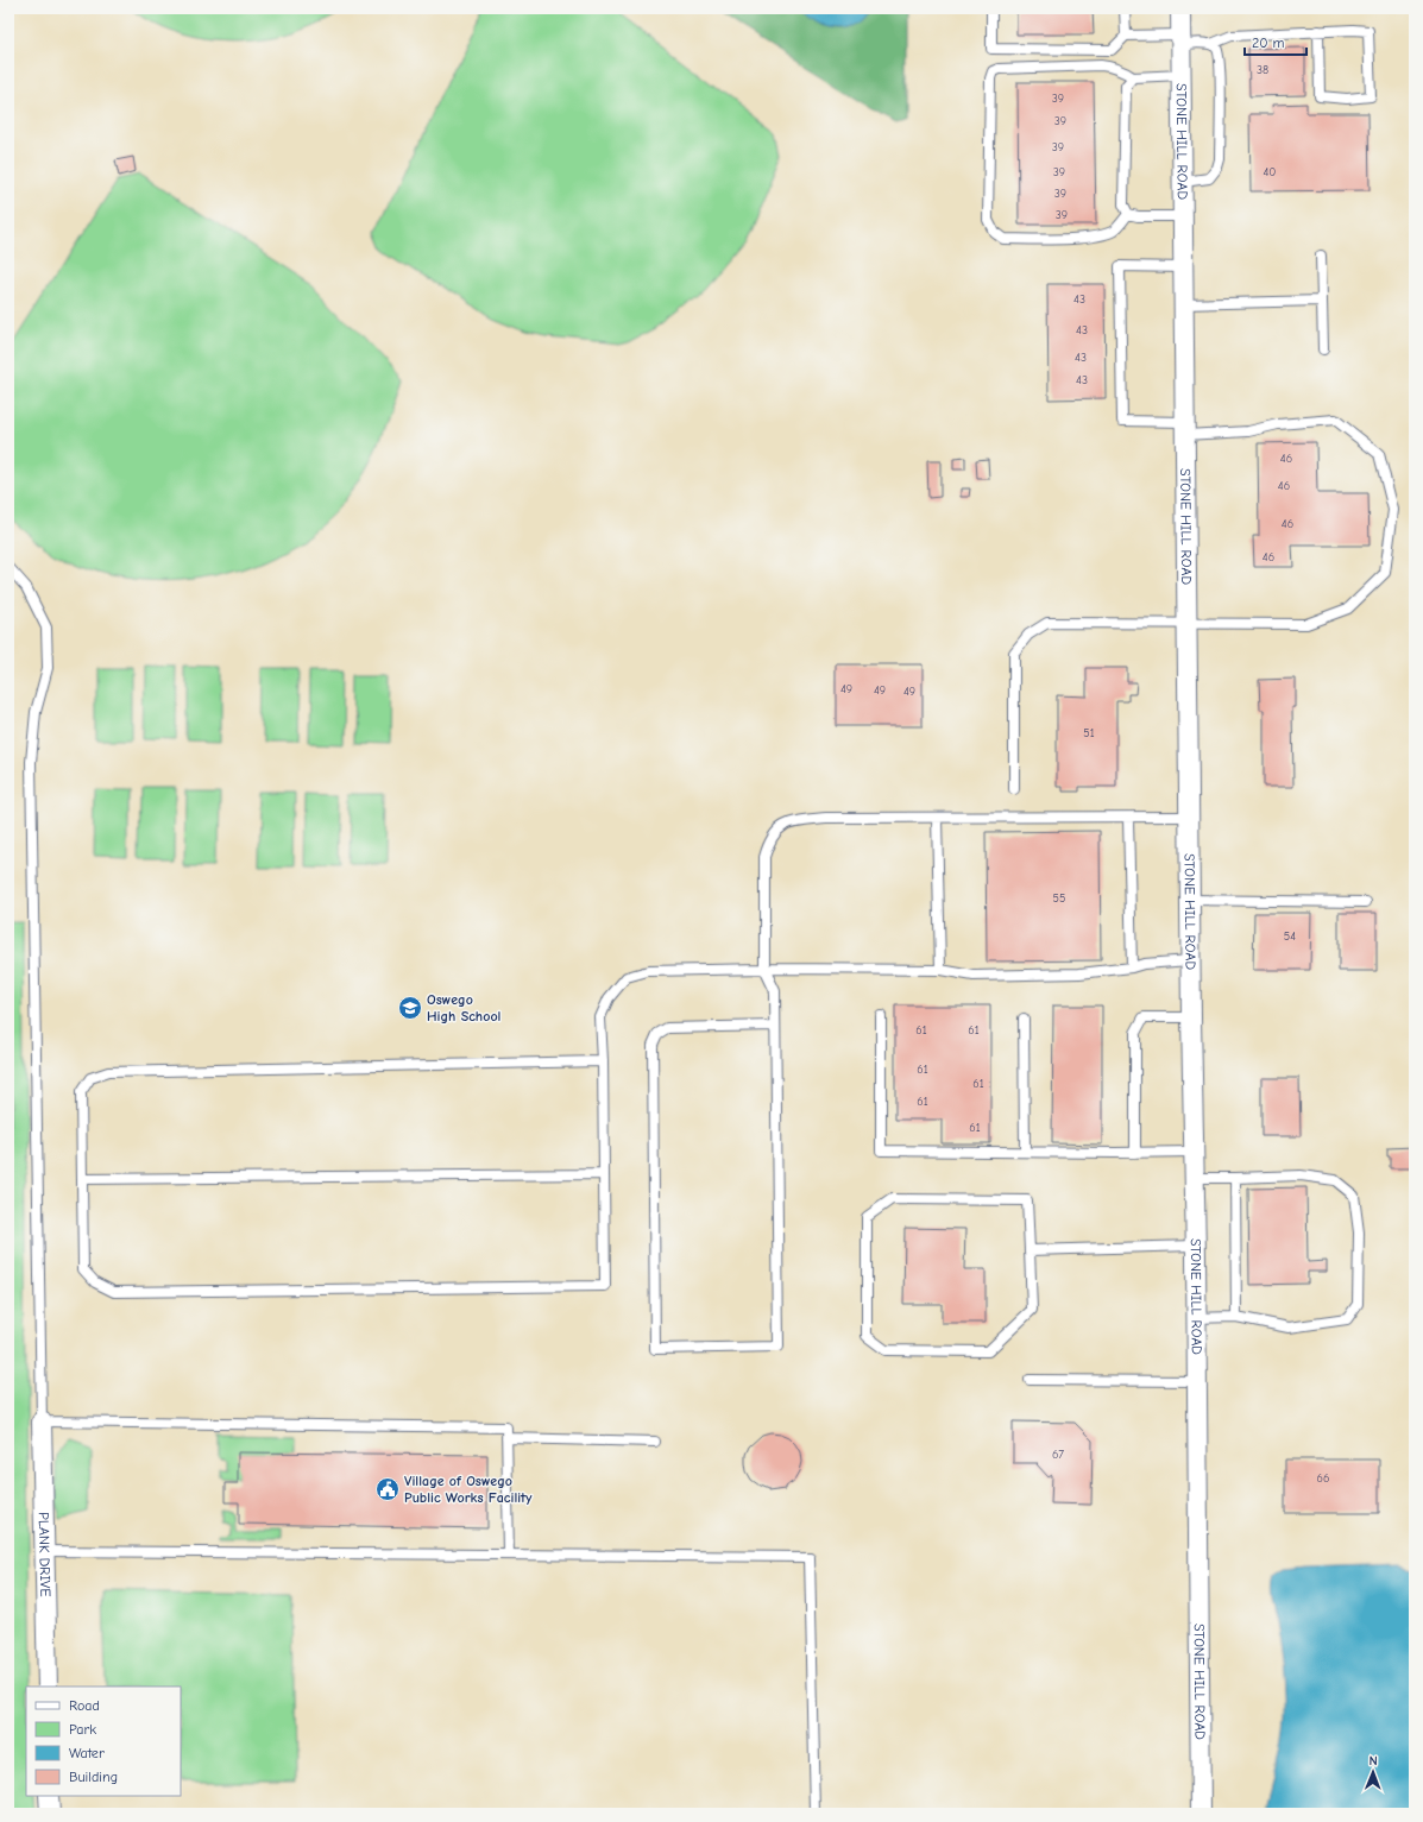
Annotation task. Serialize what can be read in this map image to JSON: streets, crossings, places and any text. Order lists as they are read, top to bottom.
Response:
{
  "streets": {
    "street": ["STONE HILL ROAD", "PLANK DRIVE"]
  },
  "places": {
    "school or university": ["Oswego High School"],
    "public building": ["Village of Oswego Public Works Facility"]
  },
  "house_numbers": [
    "38",
    "39",
    "39",
    "39",
    "39",
    "40",
    "39",
    "39",
    "43",
    "43",
    "43",
    "43",
    "46",
    "46",
    "46",
    "46",
    "49",
    "49",
    "49",
    "51",
    "55",
    "54",
    "61",
    "61",
    "61",
    "61",
    "61",
    "61",
    "67",
    "66"
  ],
  "legend": [
    "Road",
    "Park",
    "Water",
    "Building"
  ],
  "scale_bar": "20 m",
  "north": "top"
}
